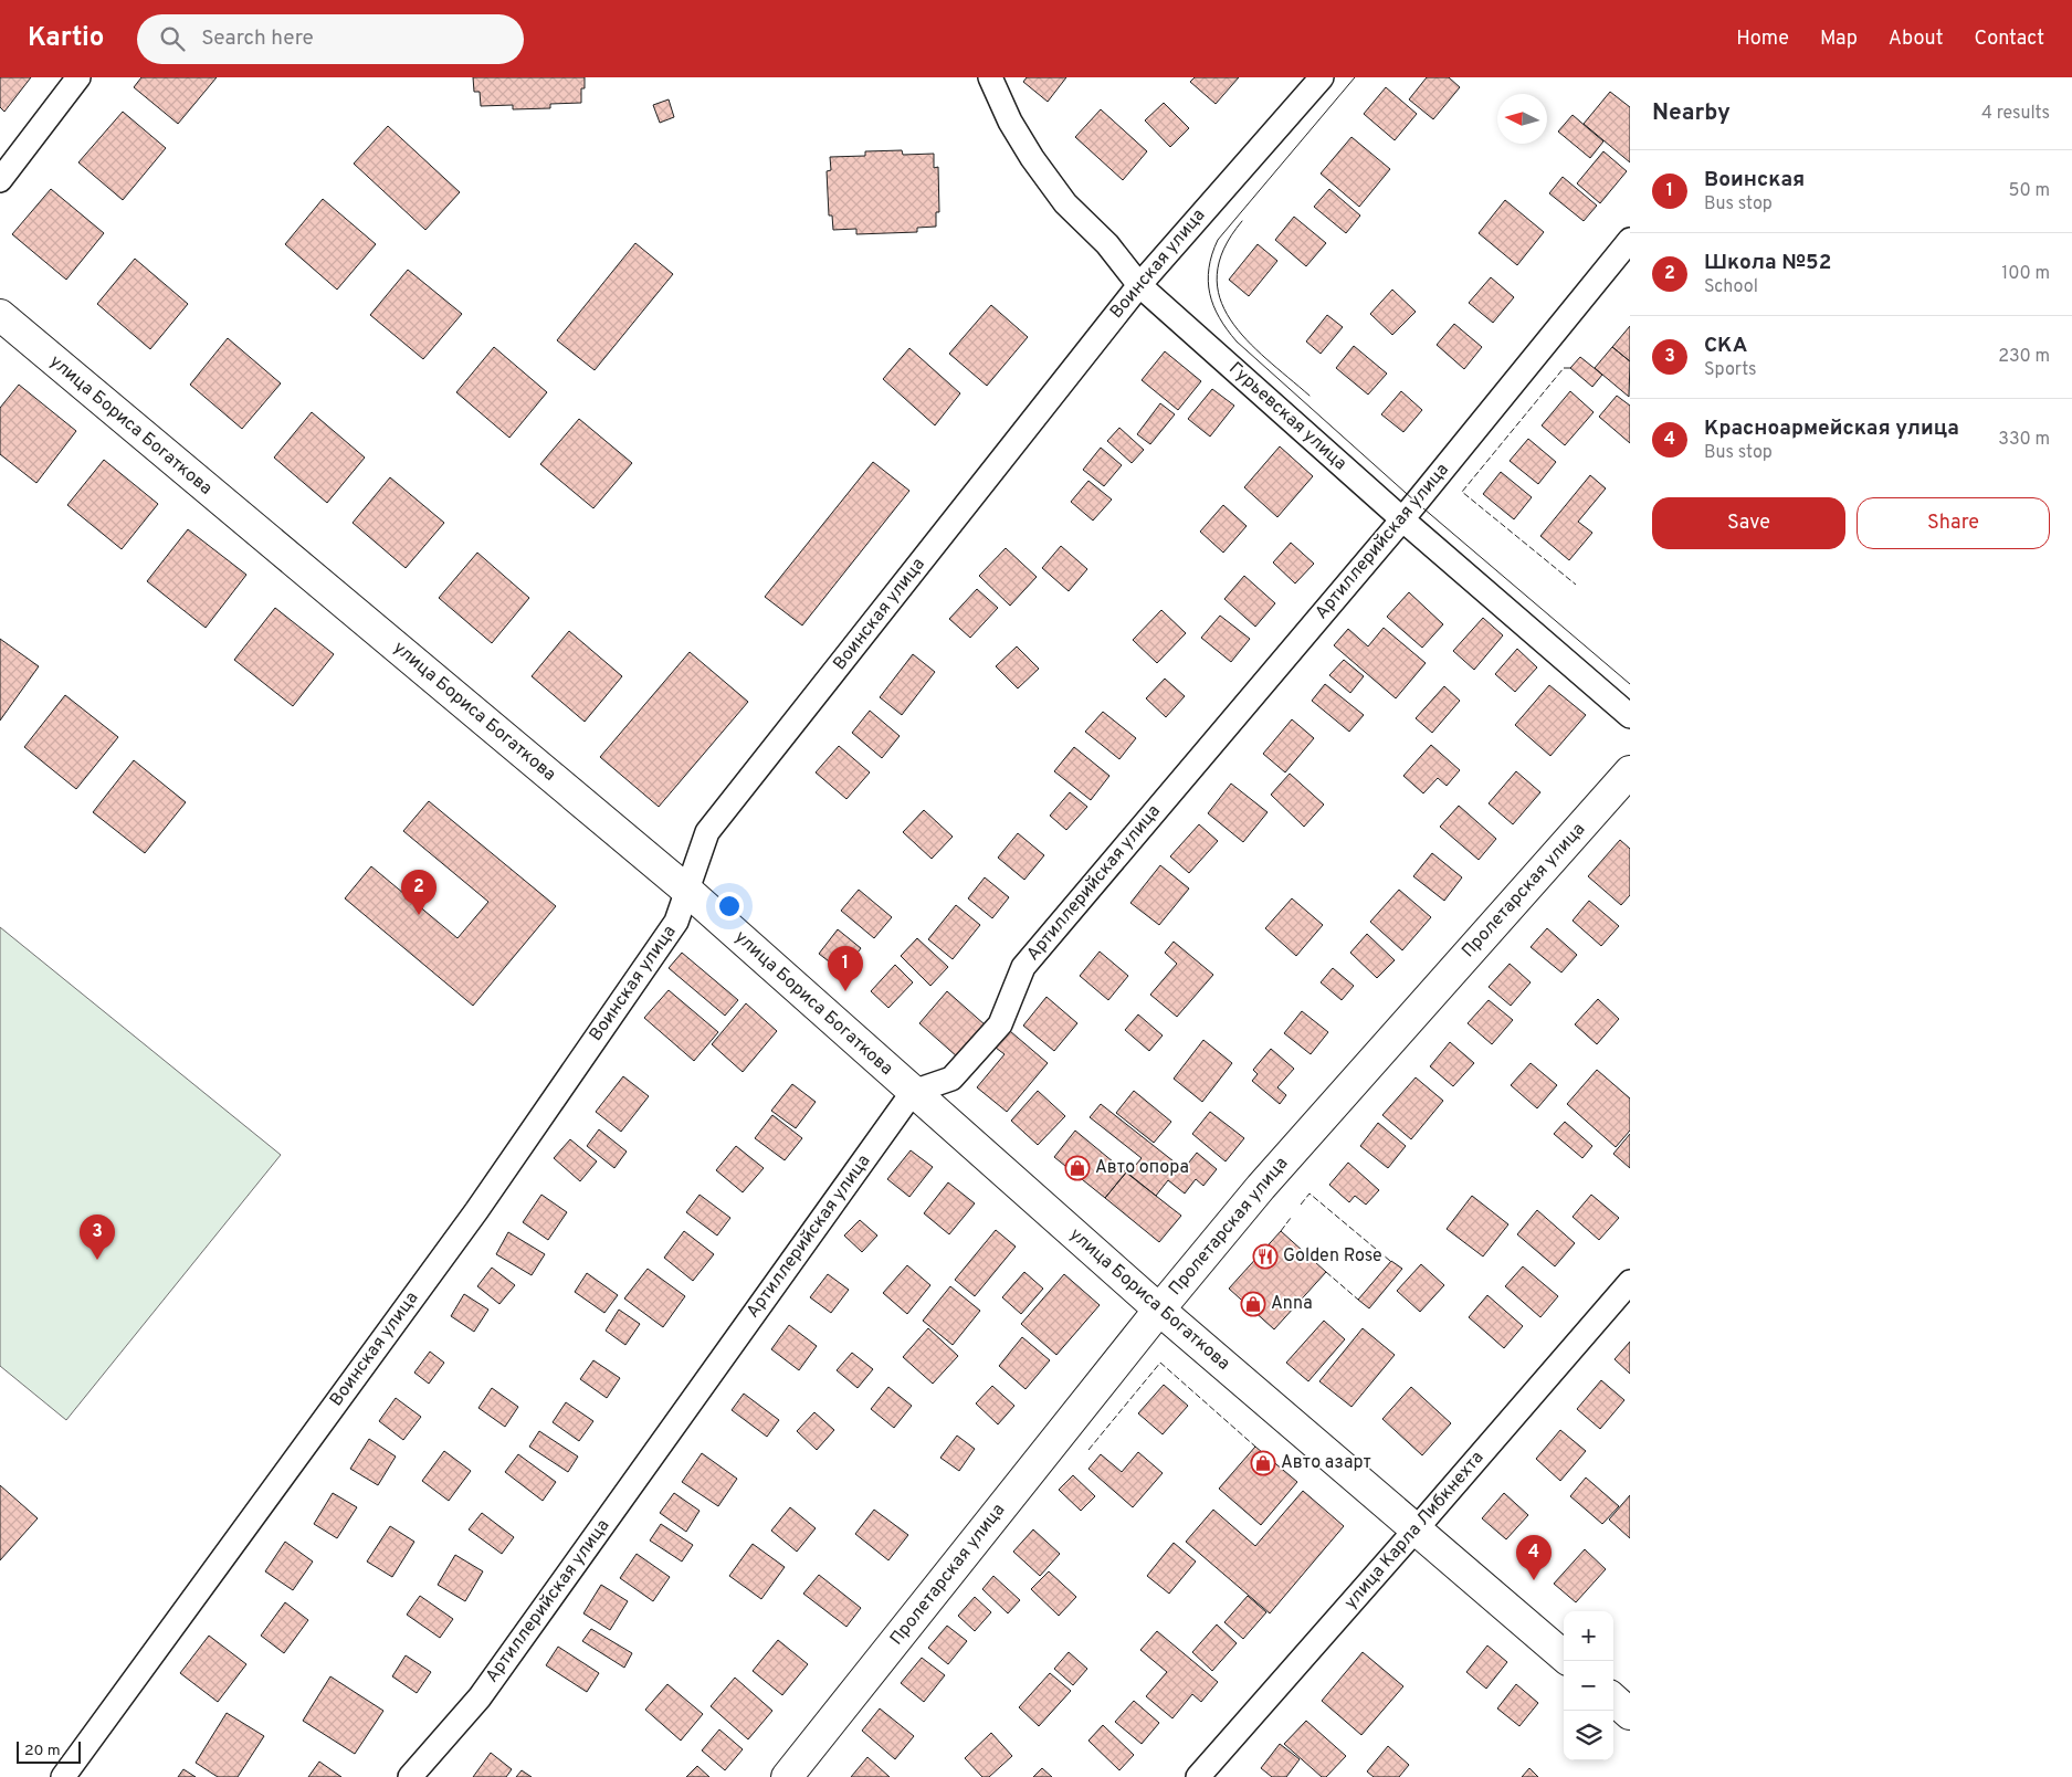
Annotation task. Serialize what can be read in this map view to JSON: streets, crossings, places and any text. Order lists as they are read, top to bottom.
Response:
{
  "streets": {
    "main road": ["улица Бориса Богаткова", "Пролетарская улица"],
    "street": [
      "Воинская улица",
      "Гурьевская улица",
      "Артиллерийская улица",
      "улица Карла Либкнехта"
    ]
  },
  "crossings": [
    ["Воинская улица", "Гурьевская улица"],
    ["Воинская улица", "улица Бориса Богаткова"],
    ["Гурьевская улица", "Артиллерийская улица"],
    ["улица Бориса Богаткова", "Артиллерийская улица"],
    ["улица Бориса Богаткова", "Пролетарская улица"],
    ["улица Бориса Богаткова", "улица Карла Либкнехта"]
  ],
  "places": {
    "shop": ["Авто опора", "Anna", "Авто азарт"],
    "restaurant": ["Golden Rose"]
  },
  "scale_bar": "20 m",
  "north": "left",
  "page": {
    "header": "Kartio",
    "search": "Search here",
    "nav": [
      "Home",
      "Map",
      "About",
      "Contact"
    ],
    "heading": ["Nearby", "4 results"],
    "list": [
      {
        "mark": "1",
        "name": "Воинская",
        "note": "Bus stop",
        "value": "50 m"
      },
      {
        "mark": "2",
        "name": "Школа №52",
        "note": "School",
        "value": "100 m"
      },
      {
        "mark": "3",
        "name": "СКА",
        "note": "Sports",
        "value": "230 m"
      },
      {
        "mark": "4",
        "name": "Красноармейская улица",
        "note": "Bus stop",
        "value": "330 m"
      }
    ],
    "buttons": ["Save", "Share"],
    "pins": [
      "2",
      "1",
      "3",
      "4"
    ],
    "map_buttons": ["+", "−"],
    "scale": "20 m"
  }
}
